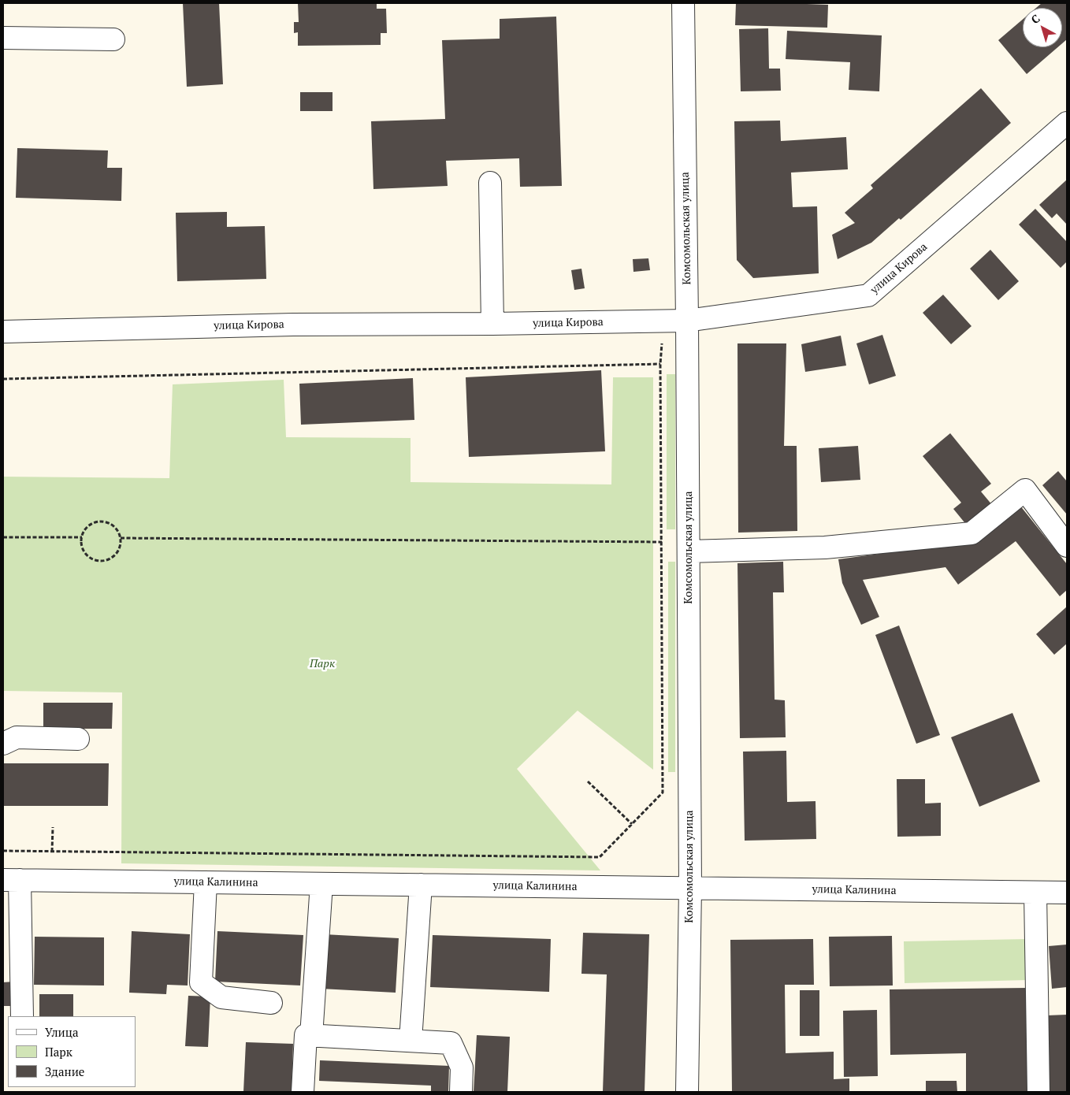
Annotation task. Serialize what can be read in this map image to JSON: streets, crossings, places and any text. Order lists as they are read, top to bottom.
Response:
{
  "streets": {
    "street": ["Комсомольская улица", "улица Кирова", "улица Калинина"]
  },
  "crossings": [
    ["Комсомольская улица", "улица Кирова"],
    ["Комсомольская улица", "улица Калинина"]
  ],
  "parks": ["Парк"],
  "legend": ["Улица", "Парк", "Здание"],
  "north": "top left"
}
